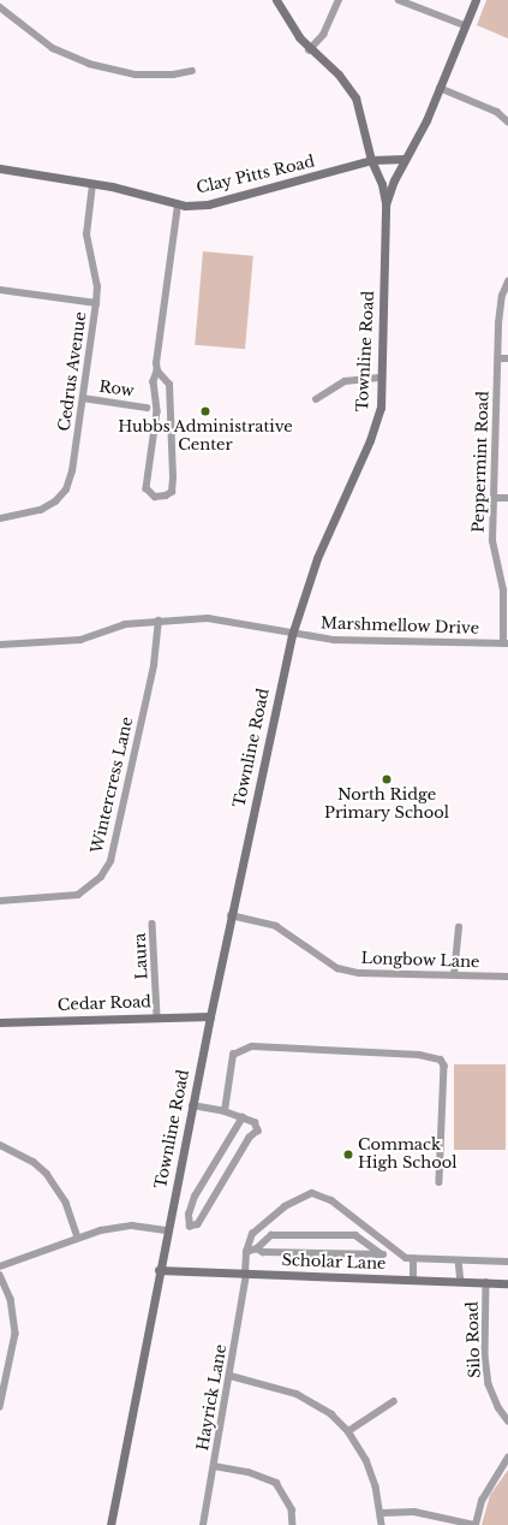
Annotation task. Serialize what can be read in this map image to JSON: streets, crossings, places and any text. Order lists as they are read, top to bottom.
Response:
{
  "streets": {
    "main road": [
      "Clay Pitts Road",
      "Townline Road",
      "Cedar Road",
      "Scholar Lane"
    ],
    "street": [
      "Cedrus Avenue",
      "Row",
      "Peppermint Road",
      "Marshmellow Drive",
      "Wintercress Lane",
      "Laura",
      "Longbow Lane",
      "Silo Road",
      "Hayrick Lane"
    ]
  },
  "crossings": [
    ["Clay Pitts Road", "Townline Road"],
    ["Clay Pitts Road", "Cedrus Avenue"],
    ["Townline Road", "Marshmellow Drive"],
    ["Townline Road", "Longbow Lane"],
    ["Townline Road", "Cedar Road"],
    ["Townline Road", "Scholar Lane"],
    ["Cedrus Avenue", "Row"],
    ["Peppermint Road", "Marshmellow Drive"],
    ["Marshmellow Drive", "Wintercress Lane"],
    ["Laura", "Cedar Road"],
    ["Scholar Lane", "Silo Road"],
    ["Scholar Lane", "Hayrick Lane"]
  ],
  "places": ["Hubbs Administrative Center", "North Ridge Primary School", "Commack High School"]
}
